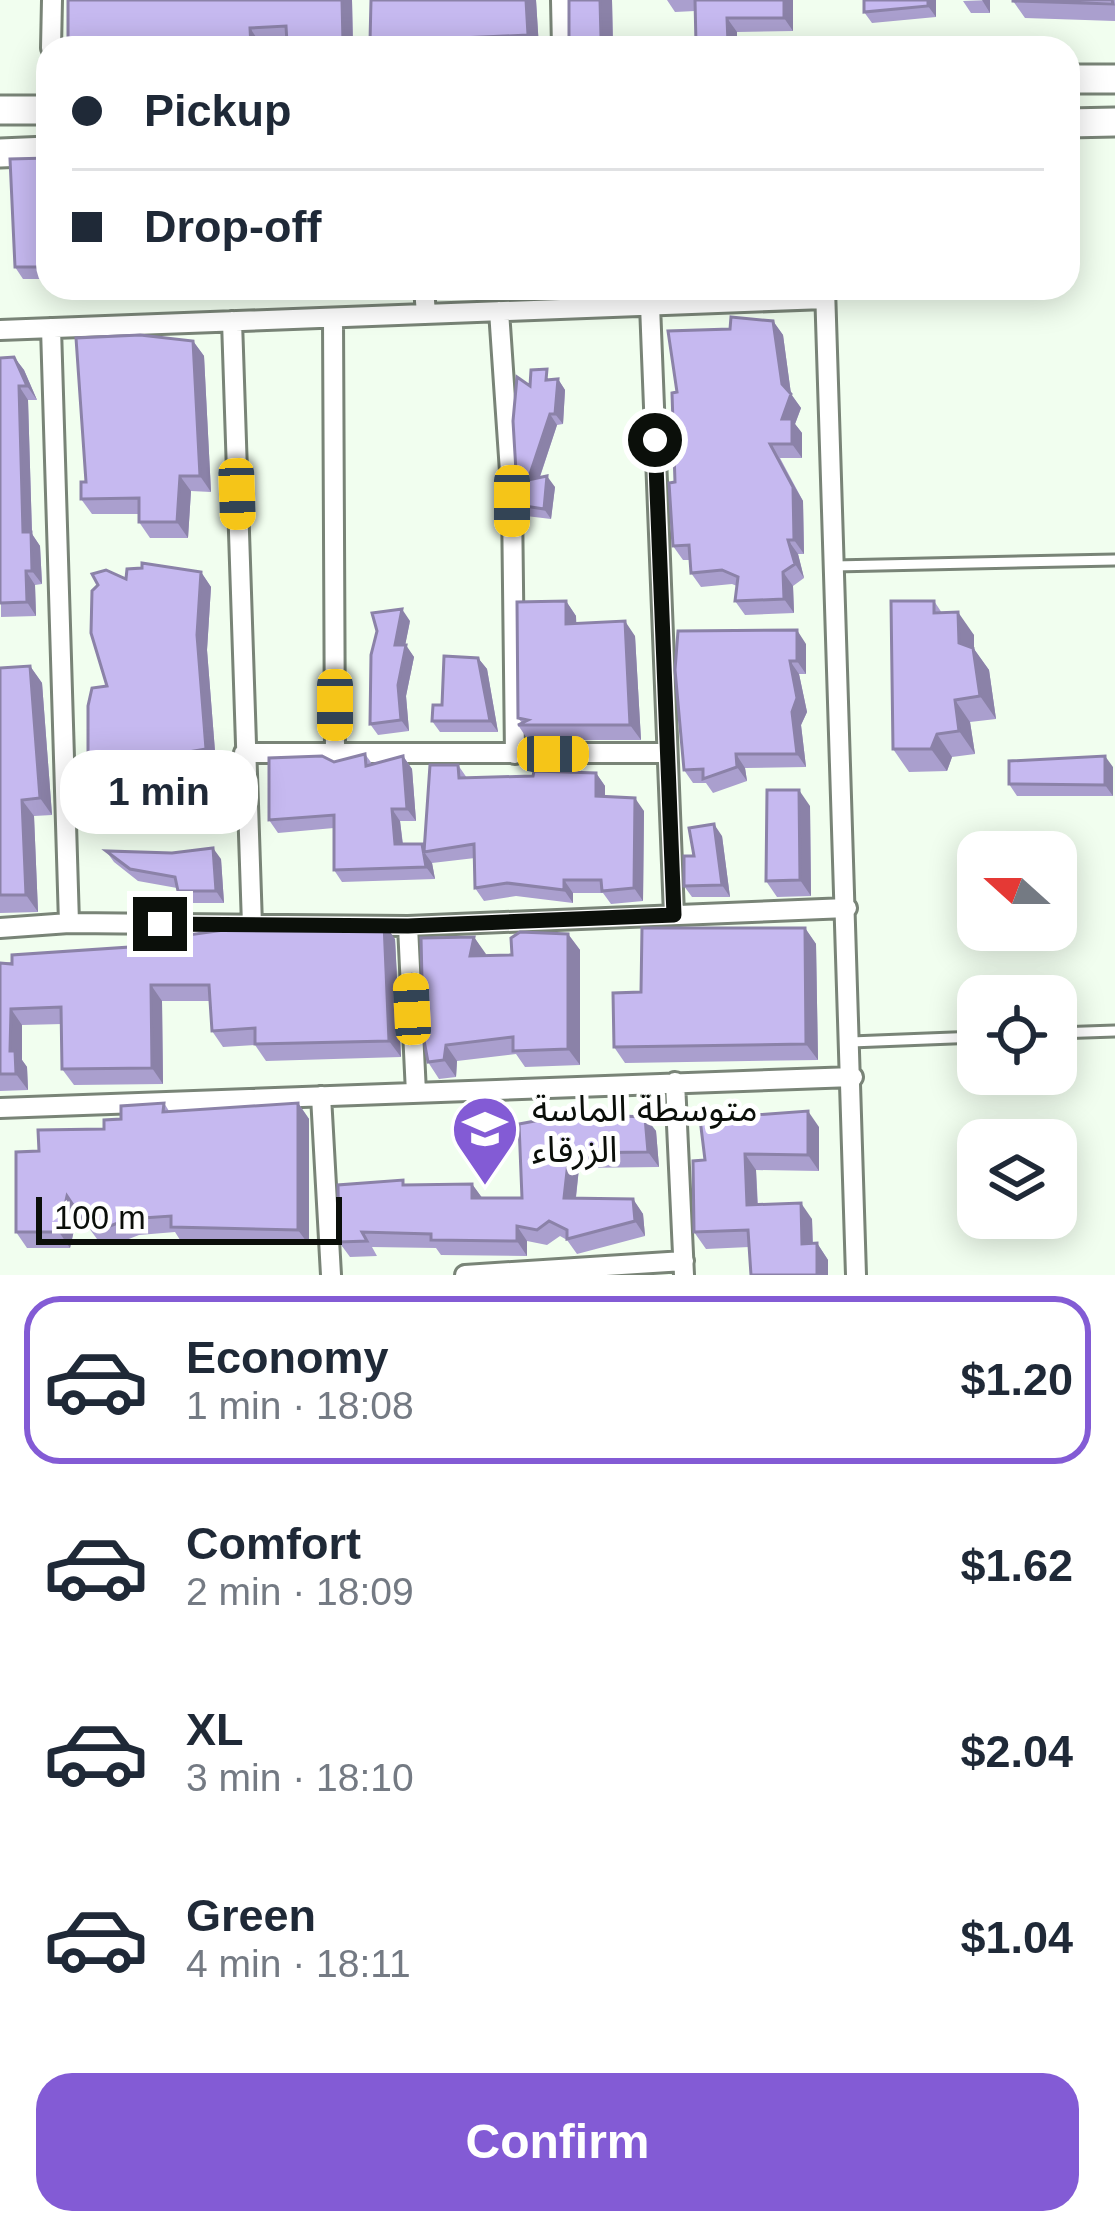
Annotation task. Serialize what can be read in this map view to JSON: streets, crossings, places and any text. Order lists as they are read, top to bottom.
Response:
{
  "places": {
    "school or university": ["متوسطة الماسة الزرقاء"]
  },
  "scale_bar": "100 m",
  "north": "left",
  "page": {
    "banner": ["Pickup", "Drop-off"],
    "bubble": "1 min",
    "scale": "100 m",
    "list": [
      {
        "name": "Economy",
        "note": "1 min · 18:08",
        "value": "$1.20"
      },
      {
        "name": "Comfort",
        "note": "2 min · 18:09",
        "value": "$1.62"
      },
      {
        "name": "XL",
        "note": "3 min · 18:10",
        "value": "$2.04"
      },
      {
        "name": "Green",
        "note": "4 min · 18:11",
        "value": "$1.04"
      }
    ],
    "buttons": "Confirm"
  }
}
